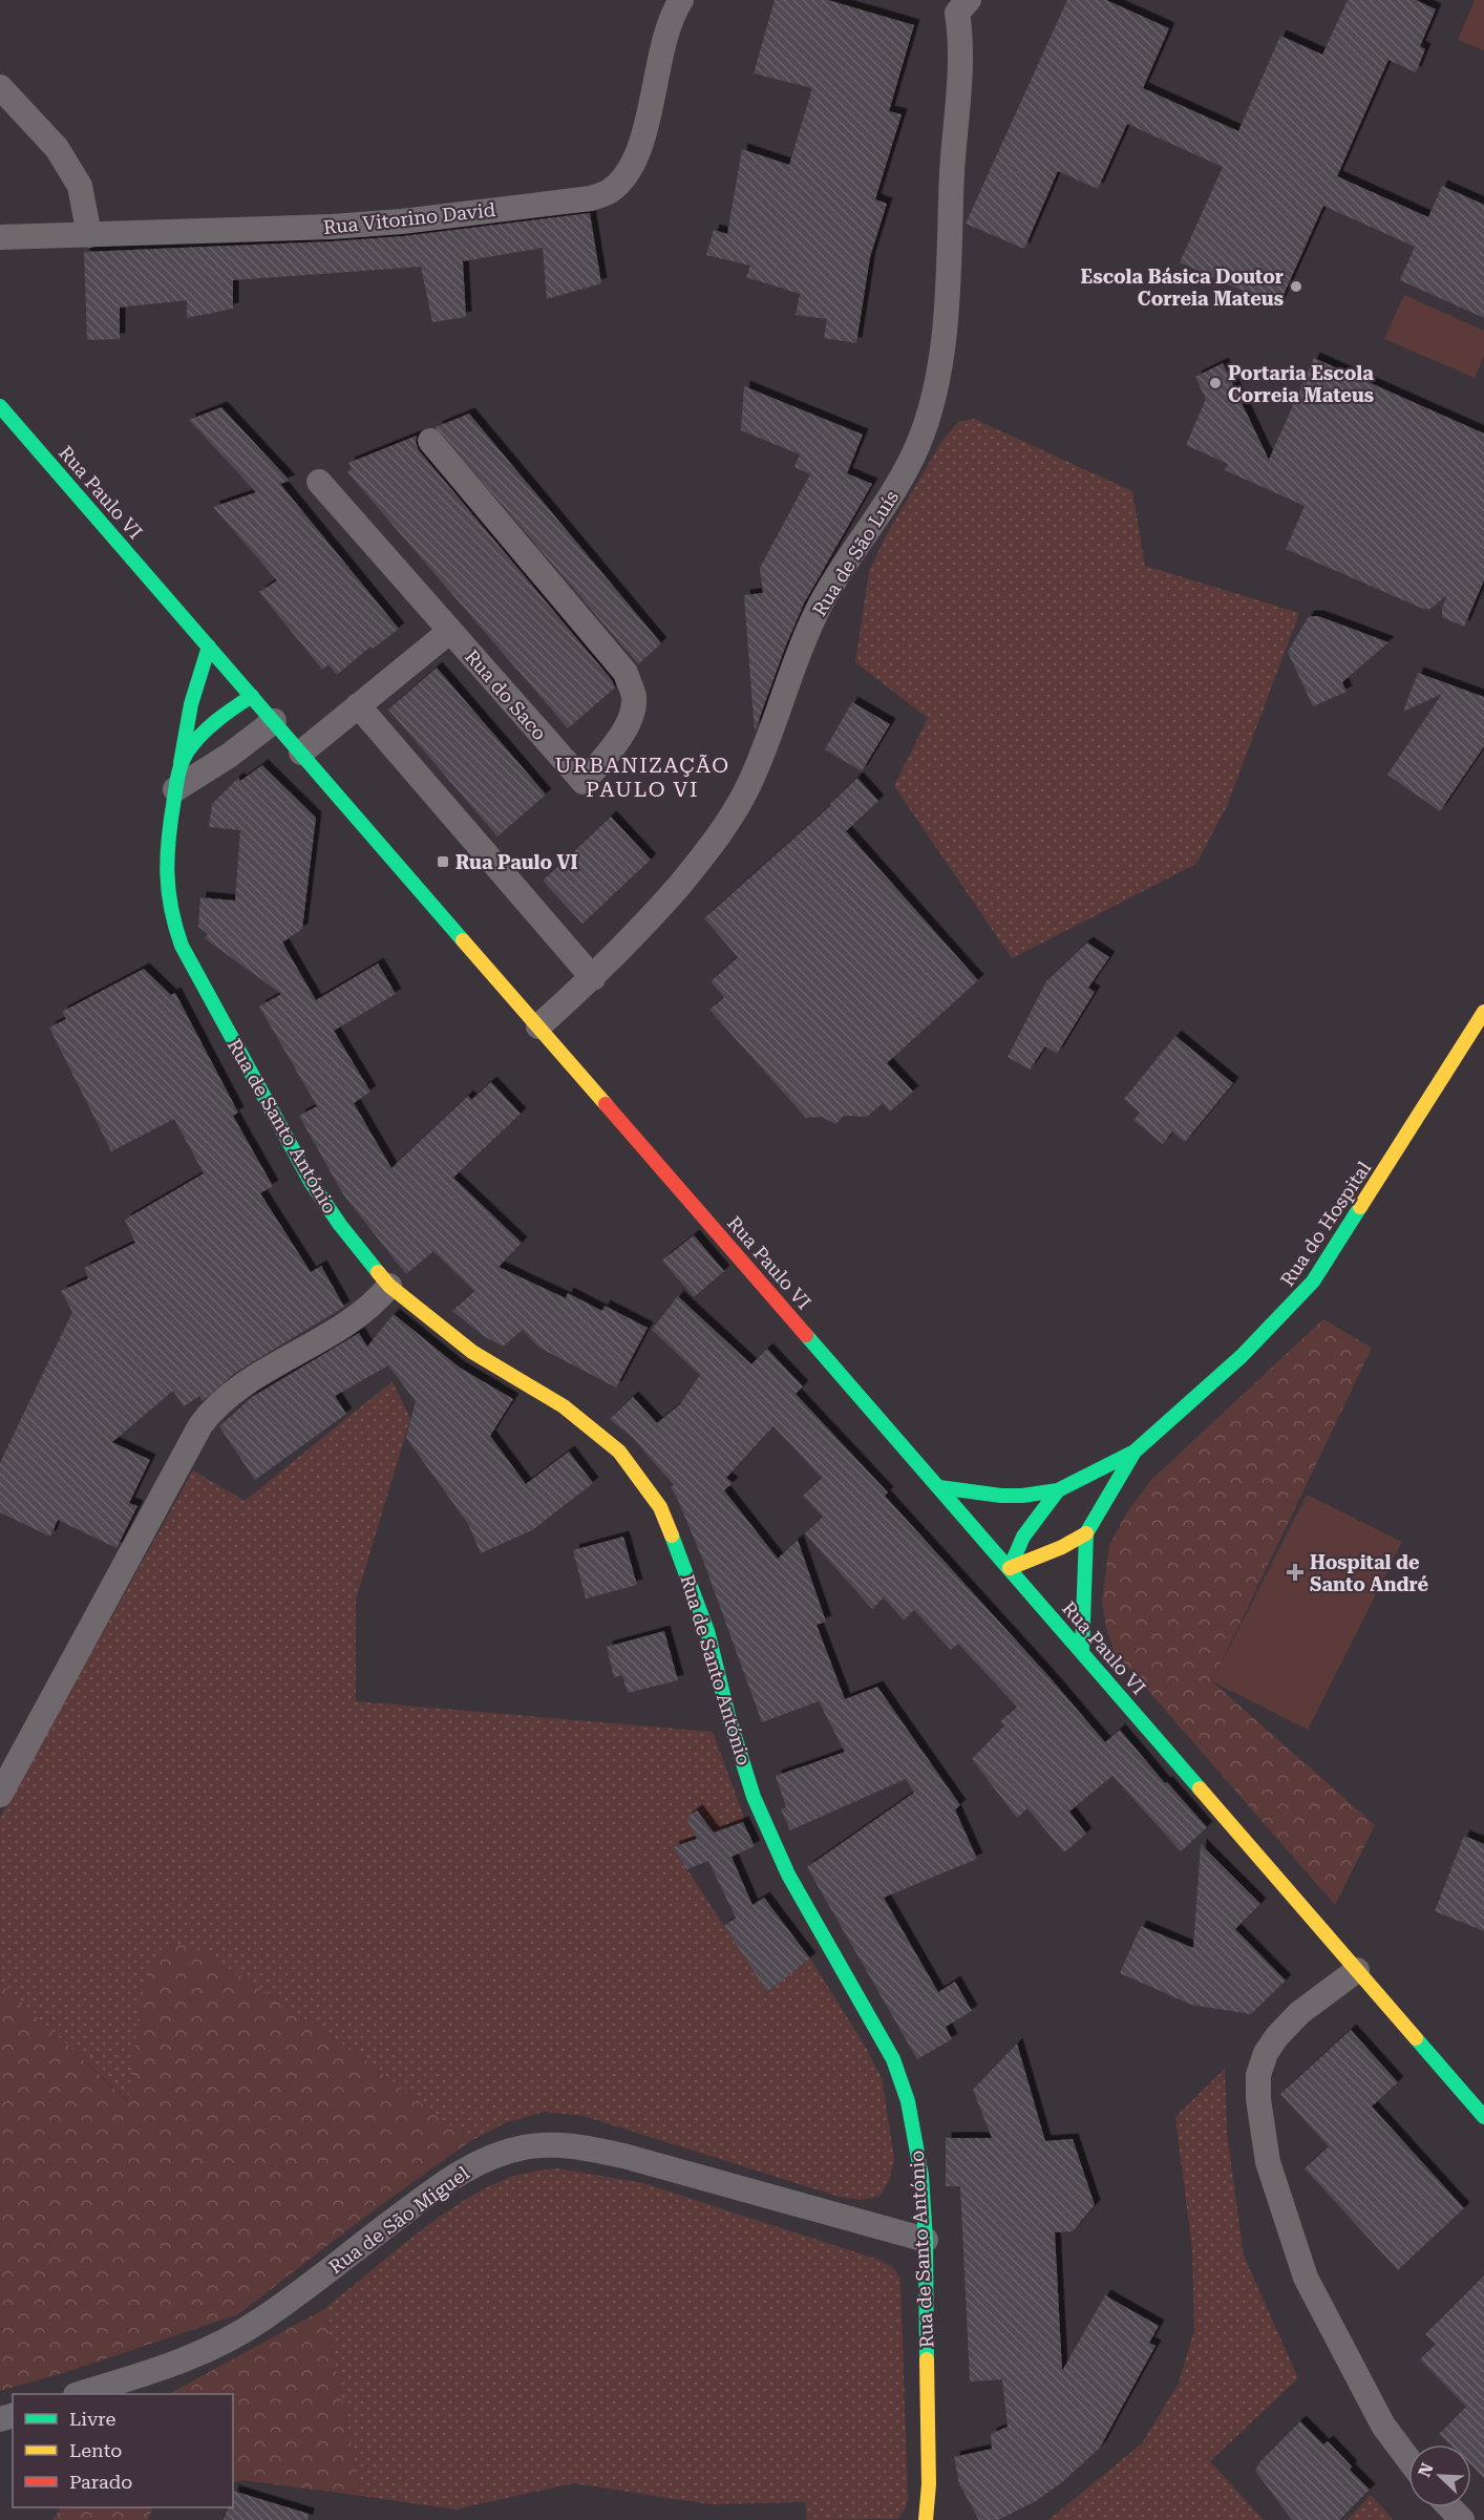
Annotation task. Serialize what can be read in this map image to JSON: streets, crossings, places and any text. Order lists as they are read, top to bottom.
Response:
{
  "streets": {
    "main road": ["Rua Paulo VI", "Rua de Santo António", "Rua do Hospital"],
    "street": [
      "Rua Vitorino David",
      "Rua de São Luís",
      "Rua do Saco",
      "Rua de São Miguel"
    ]
  },
  "crossings": [
    ["Rua Paulo VI", "Rua de São Luís"],
    ["Rua Paulo VI", "Rua de Santo António"],
    ["Rua Paulo VI", "Rua do Hospital"],
    ["Rua de Santo António", "Rua de São Miguel"]
  ],
  "districts": ["URBANIZAÇÃO PAULO VI"],
  "places": {
    "other": ["Escola Básica Doutor Correia Mateus", "Portaria Escola Correia Mateus"],
    "transit": ["Rua Paulo VI"],
    "health": ["Hospital de Santo André"]
  },
  "legend": ["Livre", "Lento", "Parado"],
  "north": "top left"
}
